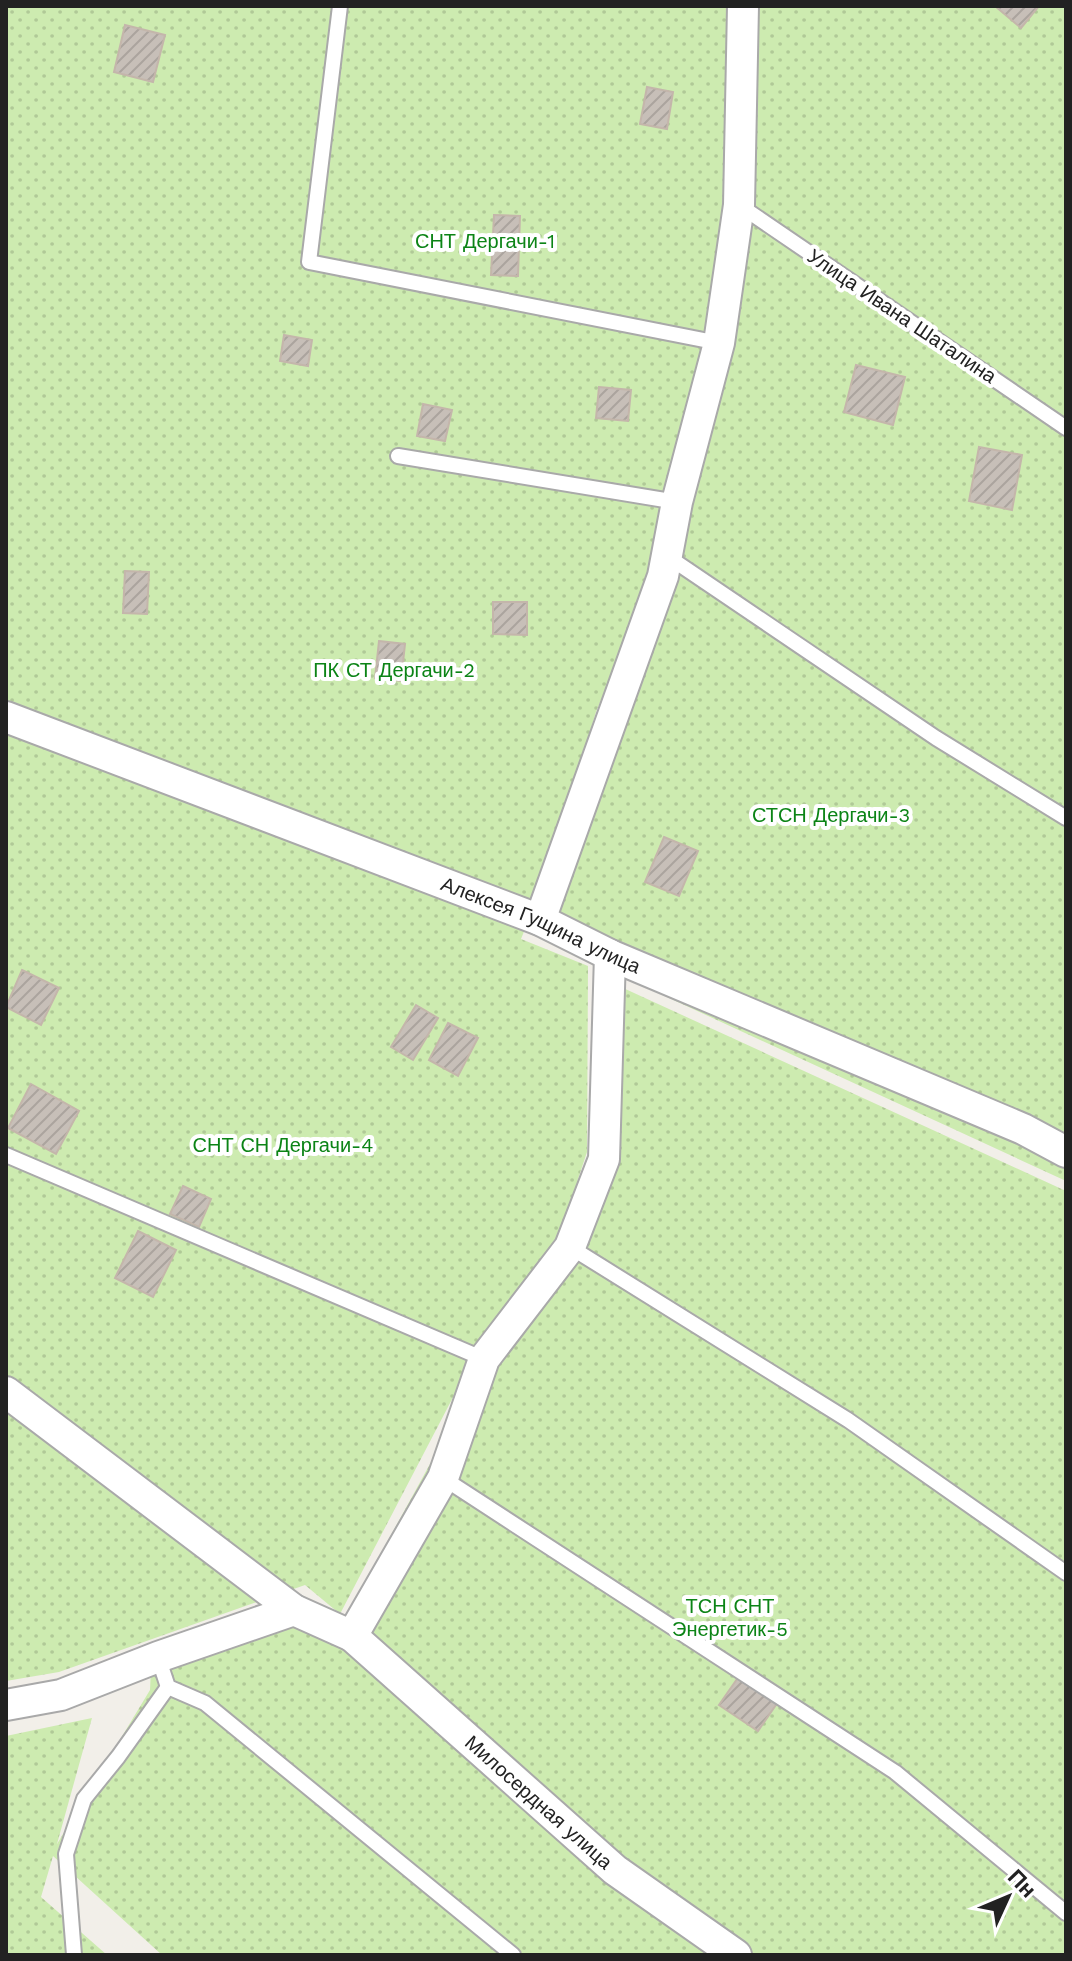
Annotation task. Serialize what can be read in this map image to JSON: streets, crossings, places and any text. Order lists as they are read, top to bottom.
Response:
{
  "streets": {
    "street": ["Алексея Гущина улица", "Милосердная улица"],
    "lane": ["Улица Ивана Шаталина"]
  },
  "parks": [
    "СНТ Дергачи-1",
    "ПК СТ Дергачи-2",
    "СТСН Дергачи-3",
    "СНТ СН Дергачи-4",
    "ТСН СНТ Энергетик-5"
  ],
  "north": "top right"
}
